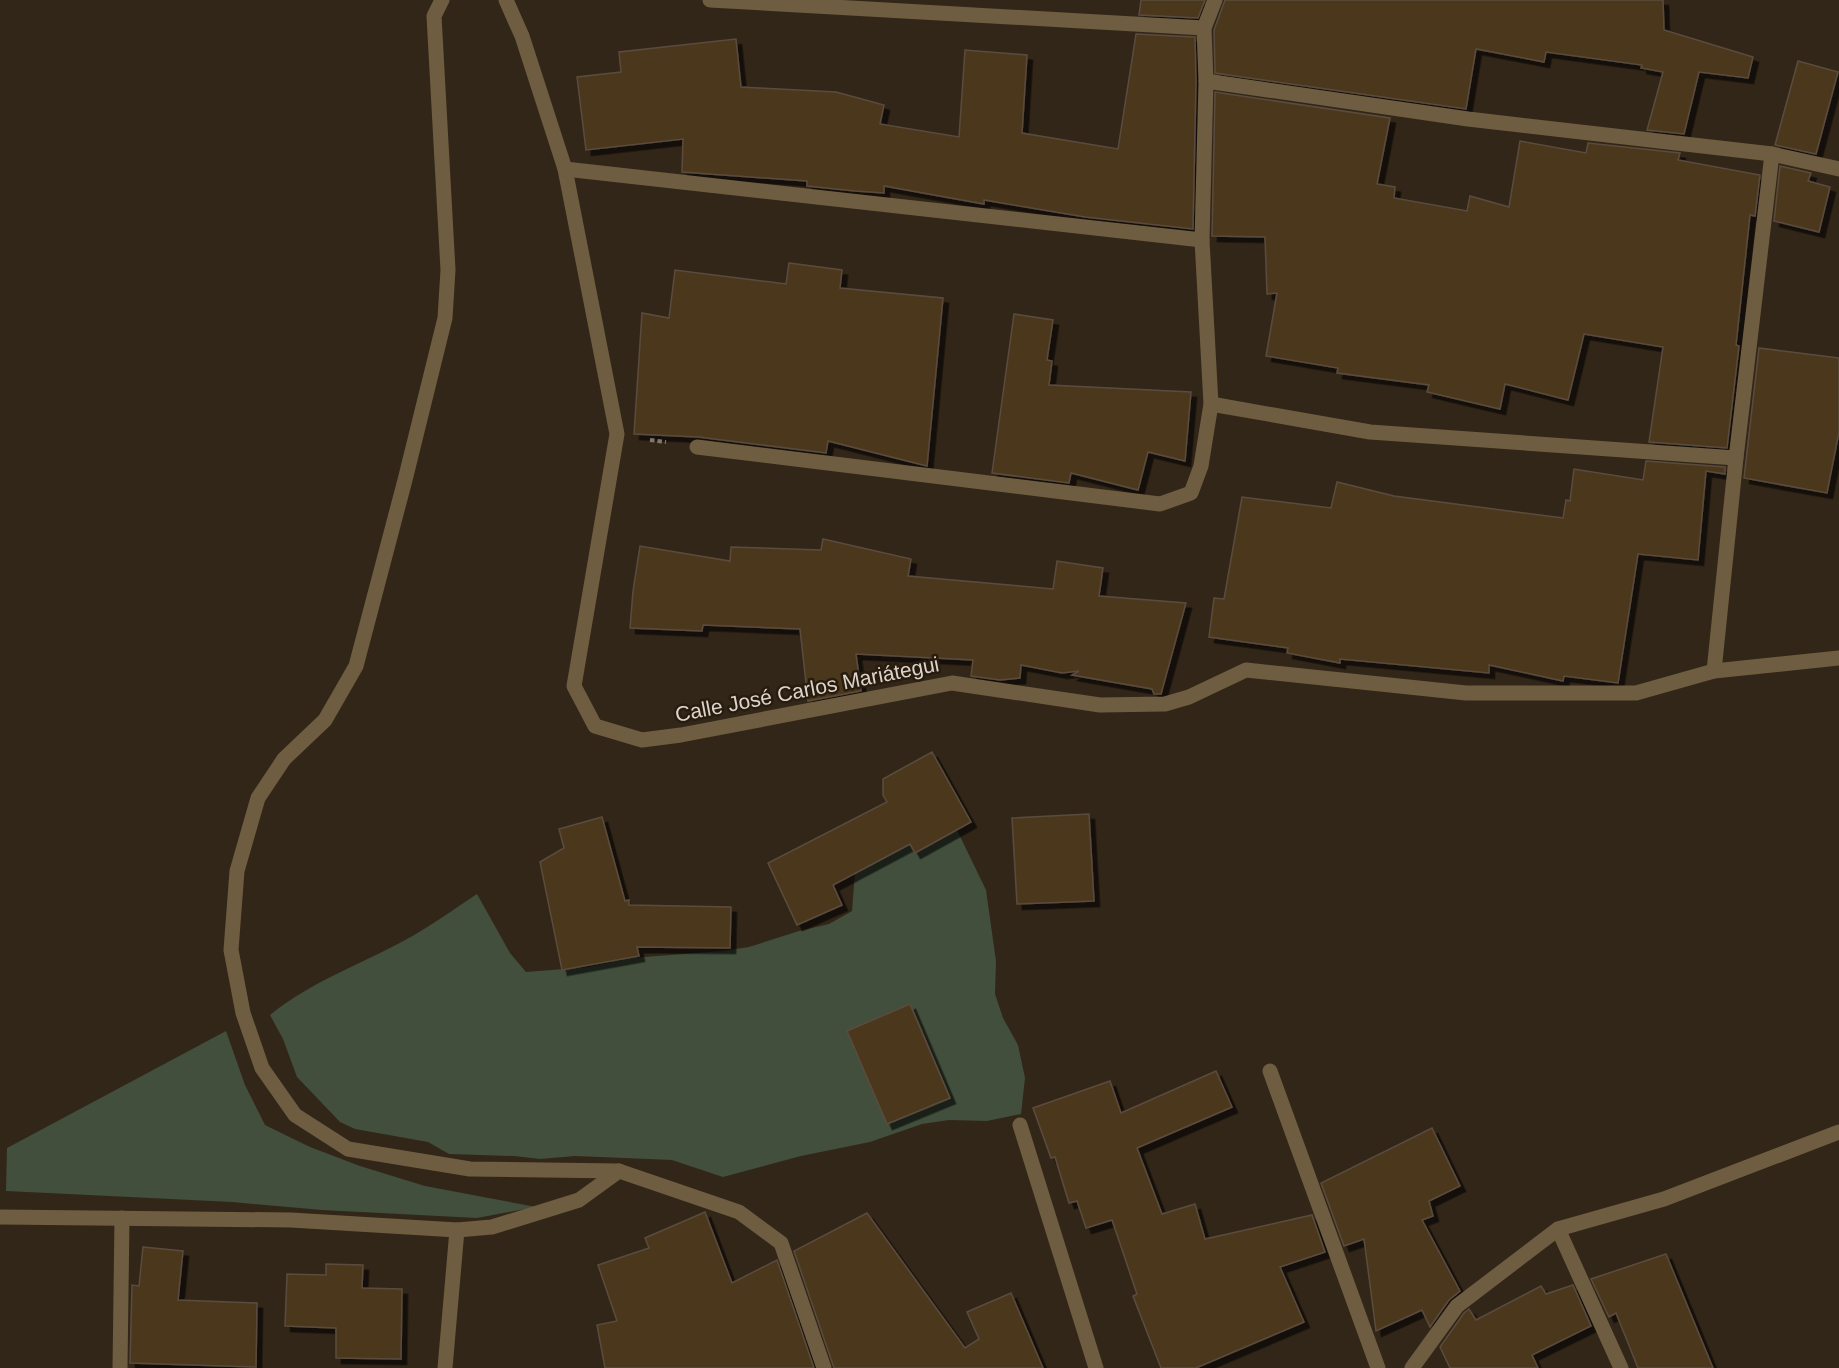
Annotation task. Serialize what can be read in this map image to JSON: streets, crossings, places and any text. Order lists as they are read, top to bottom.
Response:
{
  "streets": {
    "street": ["Calle José Carlos Mariátegui"]
  }
}
